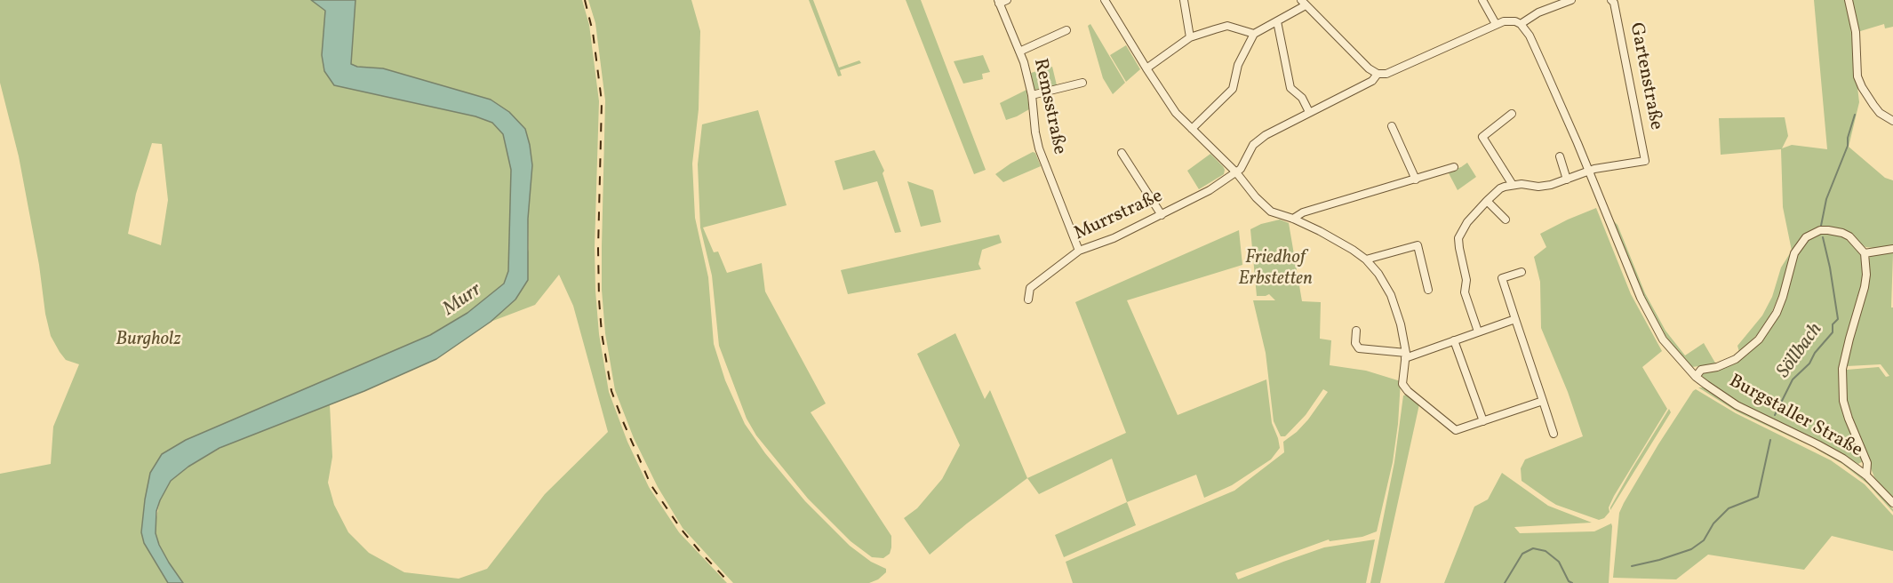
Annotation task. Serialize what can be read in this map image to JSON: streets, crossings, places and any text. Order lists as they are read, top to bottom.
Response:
{
  "streets": {
    "street": [
      "Gartenstraße",
      "Remsstraße",
      "Murrstraße",
      "Burgstaller Straße"
    ]
  },
  "crossings": [
    ["Gartenstraße", "Burgstaller Straße"],
    ["Remsstraße", "Murrstraße"]
  ],
  "water": ["Murr", "Söllbach"],
  "parks": ["Friedhof Erbstetten", "Burgholz"]
}
